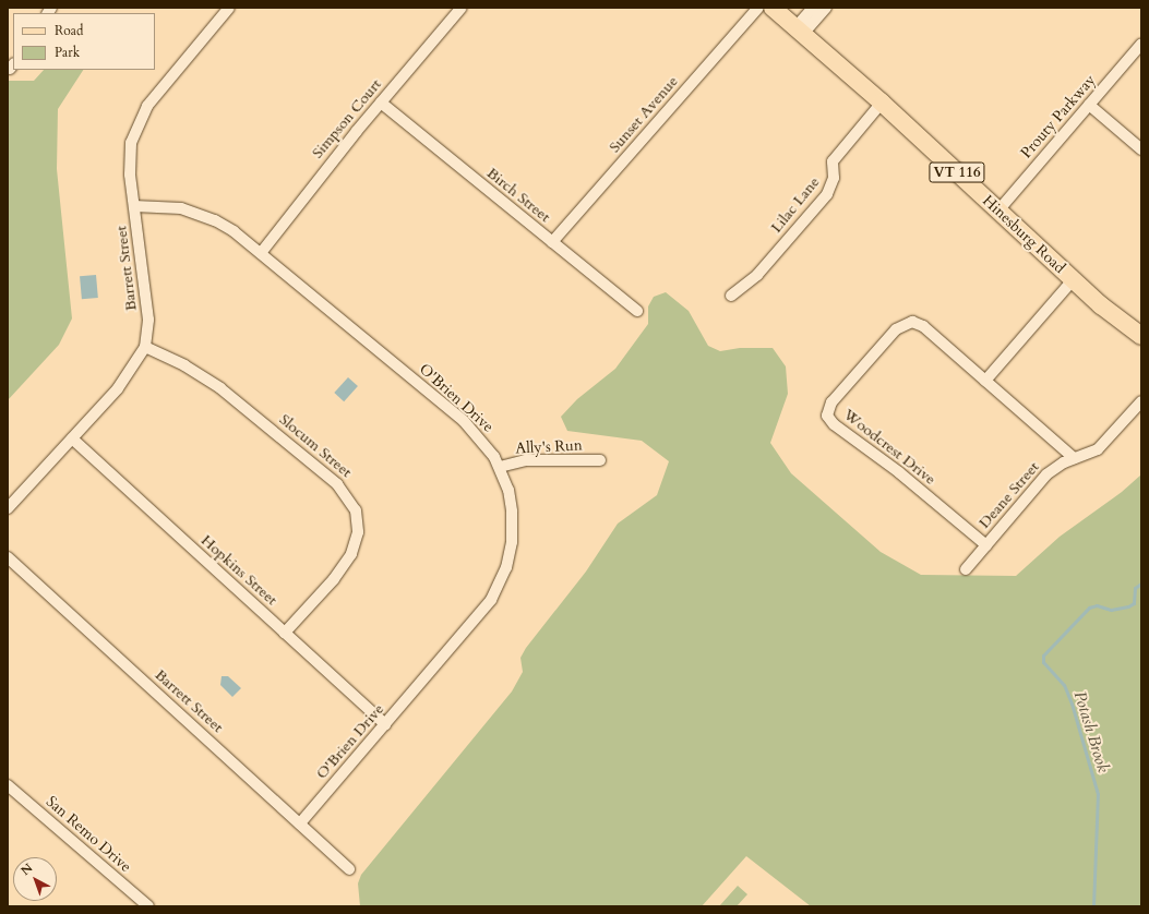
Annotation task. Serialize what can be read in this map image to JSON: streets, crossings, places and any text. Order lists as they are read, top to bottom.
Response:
{
  "streets": {
    "main road": ["VT 116", "Hinesburg Road"],
    "street": [
      "Sunset Avenue",
      "Prouty Parkway",
      "Simpson Court",
      "Birch Street",
      "Lilac Lane",
      "Barrett Street",
      "O'Brien Drive",
      "Slocum Street",
      "Ally's Run",
      "Woodcrest Drive",
      "Deane Street",
      "Hopkins Street",
      "San Remo Drive"
    ]
  },
  "crossings": [
    ["Sunset Avenue", "Birch Street"],
    ["Prouty Parkway", "Hinesburg Road"],
    ["Simpson Court", "Birch Street"],
    ["Simpson Court", "O'Brien Drive"],
    ["Lilac Lane", "Hinesburg Road"],
    ["Barrett Street", "O'Brien Drive"],
    ["Barrett Street", "Slocum Street"],
    ["Barrett Street", "Hopkins Street"],
    ["O'Brien Drive", "Ally's Run"],
    ["O'Brien Drive", "Hopkins Street"],
    ["Slocum Street", "Hopkins Street"],
    ["Woodcrest Drive", "Deane Street"]
  ],
  "water": ["Potash Brook"],
  "legend": ["Road", "Park"],
  "north": "top left"
}
